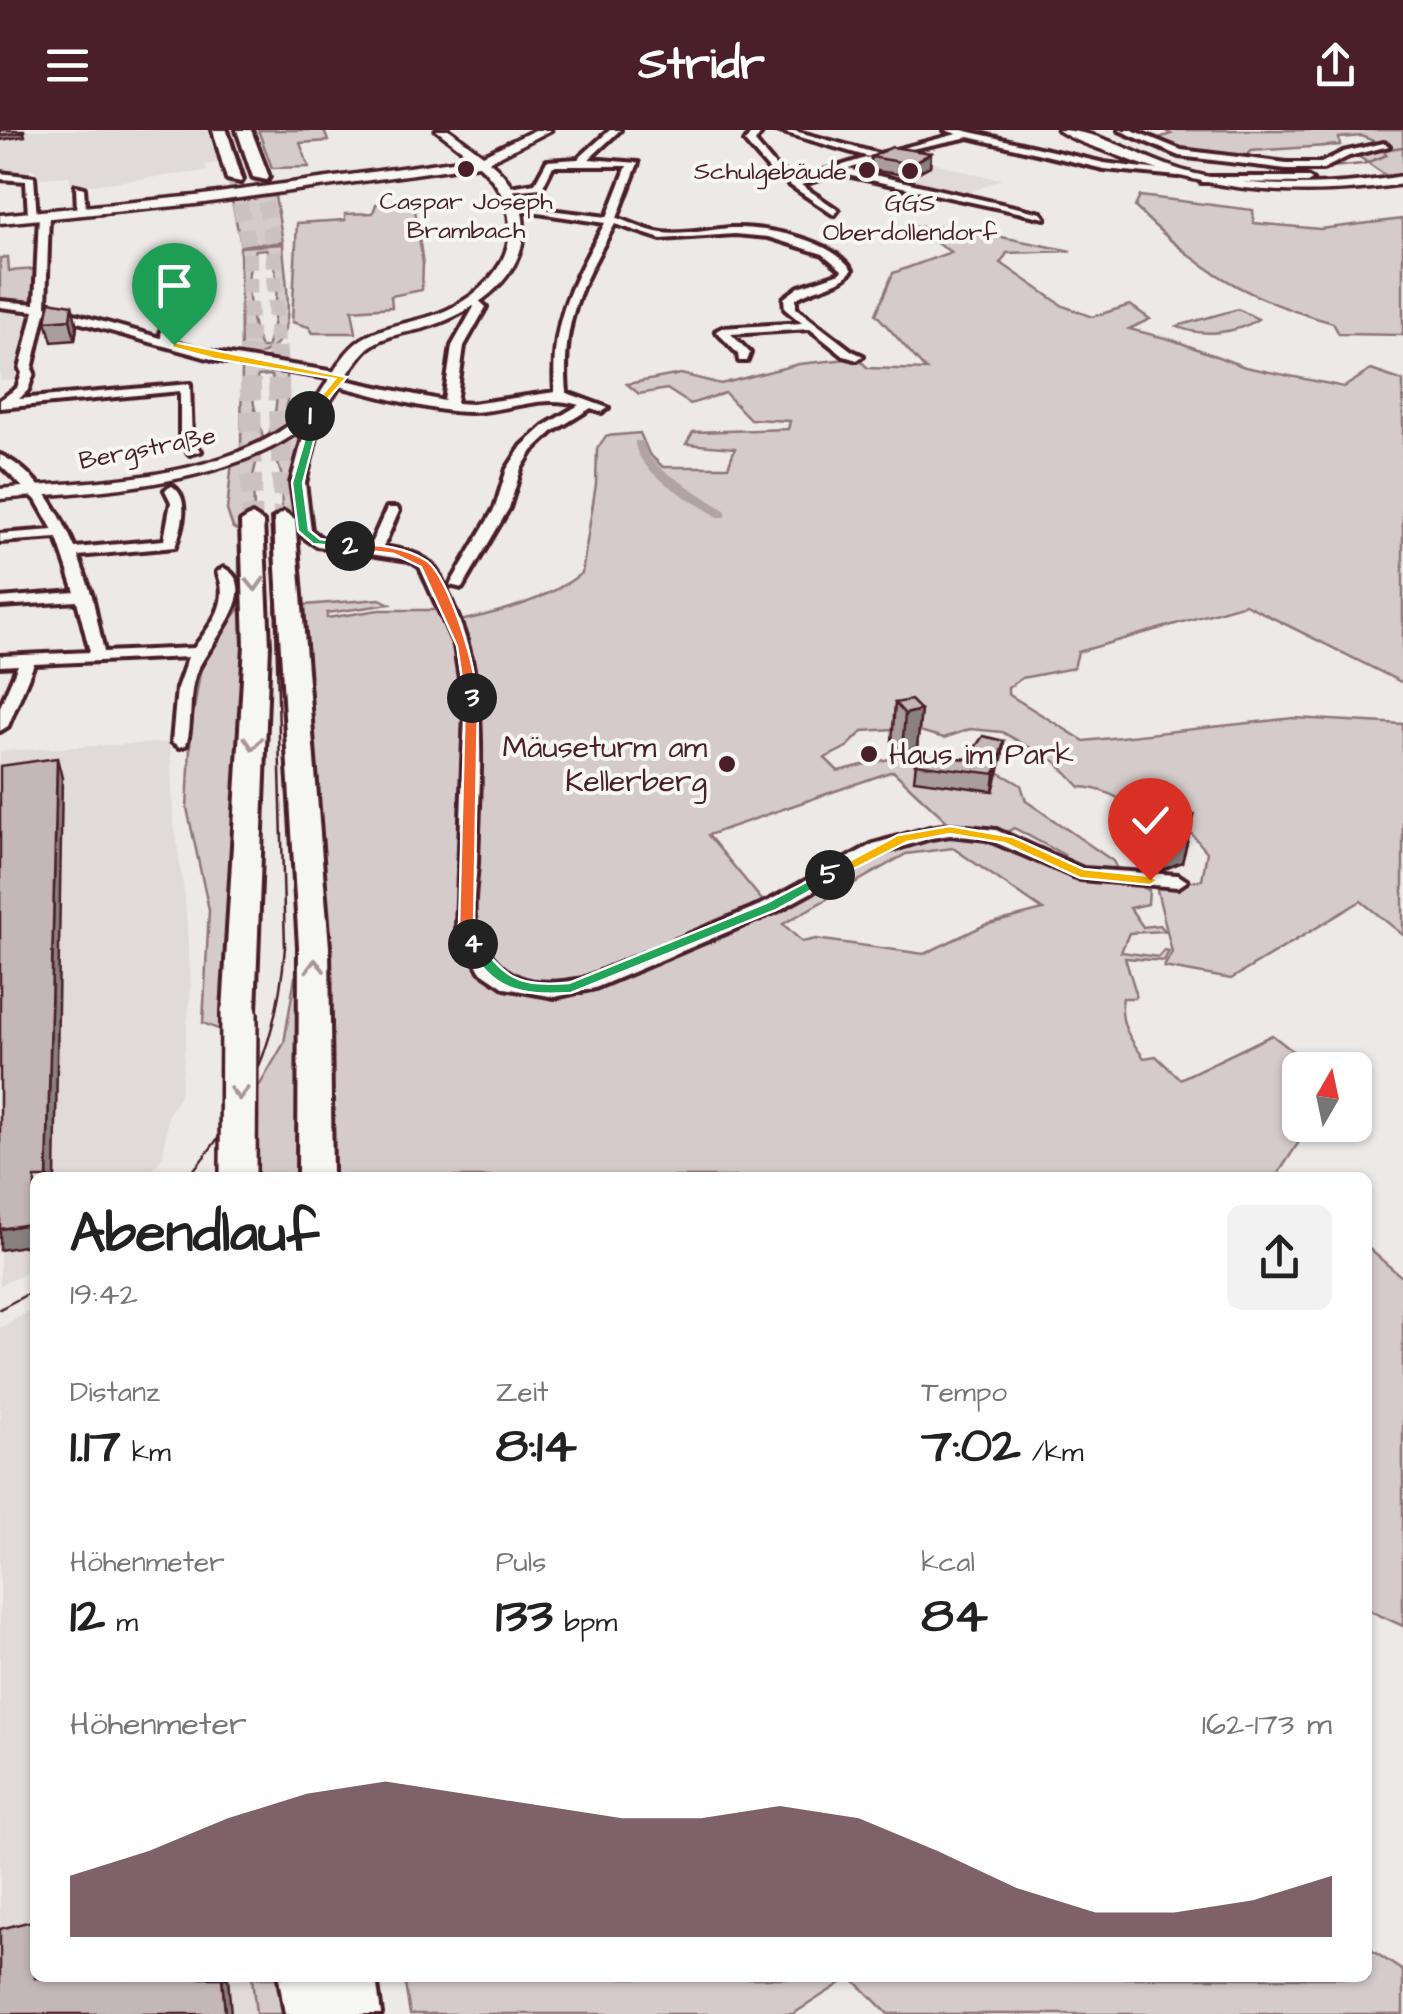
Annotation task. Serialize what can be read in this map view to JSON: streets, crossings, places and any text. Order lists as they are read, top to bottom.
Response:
{
  "streets": {
    "street": ["Bergstraße"]
  },
  "places": [
    "Caspar Joseph Brambach",
    "Schulgebäude",
    "GGS Oberdollendorf",
    "Haus im Park",
    "Mäuseturm am Kellerberg"
  ],
  "north": "top",
  "page": {
    "header": "Stridr",
    "pins": [
      "1",
      "2",
      "3",
      "5",
      "4"
    ],
    "heading": ["Abendlauf", "19:42"],
    "stats": [
      ["Distanz", "1.17 km"],
      ["Zeit", "8:14"],
      ["Tempo", "7:02 /km"],
      ["Höhenmeter", "12 m"],
      ["Puls", "133 bpm"],
      ["kcal", "84"]
    ],
    "chart": ["Höhenmeter", "162–173 m"]
  }
}
